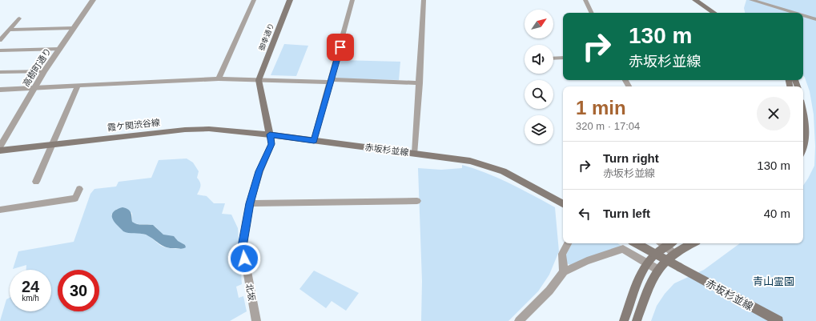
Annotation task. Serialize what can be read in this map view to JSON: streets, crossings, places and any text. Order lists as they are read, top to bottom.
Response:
{
  "streets": {
    "main road": ["御幸通り", "霞ケ関渋谷線", "赤坂杉並線"],
    "street": ["高樹町通り", "北坂"]
  },
  "crossings": [
    ["霞ケ関渋谷線", "赤坂杉並線"],
    ["霞ケ関渋谷線", "北坂"],
    ["赤坂杉並線", "北坂"]
  ],
  "parks": ["青山霊園"],
  "north": "top right",
  "page": {
    "turn": ["130 m", "赤坂杉並線"],
    "heading": ["1 min", "320 m · 17:04"],
    "list": [
      {
        "name": "Turn right",
        "note": "赤坂杉並線",
        "value": "130 m"
      },
      {
        "name": "Turn left",
        "value": "40 m"
      }
    ],
    "speed": "24 km/h",
    "limit": "30"
  }
}
